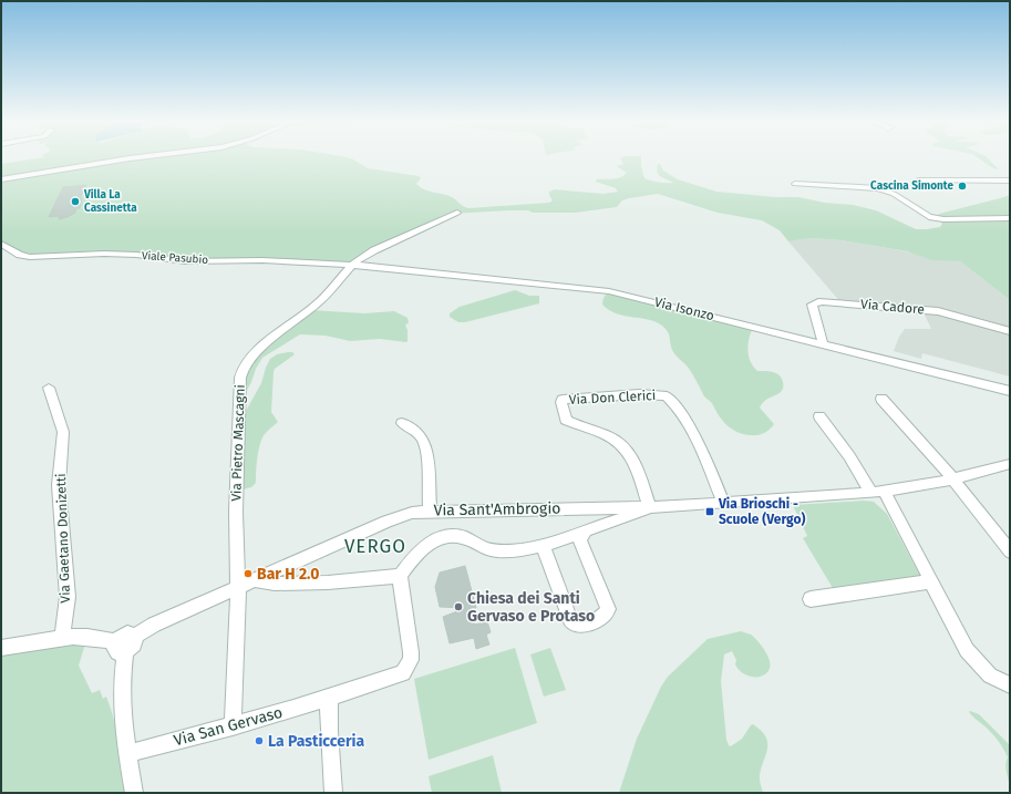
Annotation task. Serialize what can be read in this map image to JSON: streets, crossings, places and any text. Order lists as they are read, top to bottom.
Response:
{
  "streets": {
    "street": [
      "Viale Pasubio",
      "Via Cadore",
      "Via Isonzo",
      "Via Don Clerici",
      "Via Pietro Mascagni",
      "Via Sant'Ambrogio",
      "Via Gaetano Donizetti",
      "Via San Gervaso"
    ]
  },
  "crossings": [
    ["Viale Pasubio", "Via Isonzo"],
    ["Viale Pasubio", "Via Pietro Mascagni"],
    ["Via Cadore", "Via Isonzo"],
    ["Via Isonzo", "Via Pietro Mascagni"],
    ["Via Don Clerici", "Via Sant'Ambrogio"],
    ["Via Pietro Mascagni", "Via Sant'Ambrogio"],
    ["Via Pietro Mascagni", "Via San Gervaso"]
  ],
  "districts": ["VERGO"],
  "places": {
    "other": [
      "Cascina Simonte",
      "Villa La Cassinetta",
      "Bar H 2.0",
      "Chiesa dei Santi Gervaso e Protaso",
      "La Pasticceria"
    ],
    "transit": ["Via Brioschi - Scuole (Vergo)"]
  }
}
